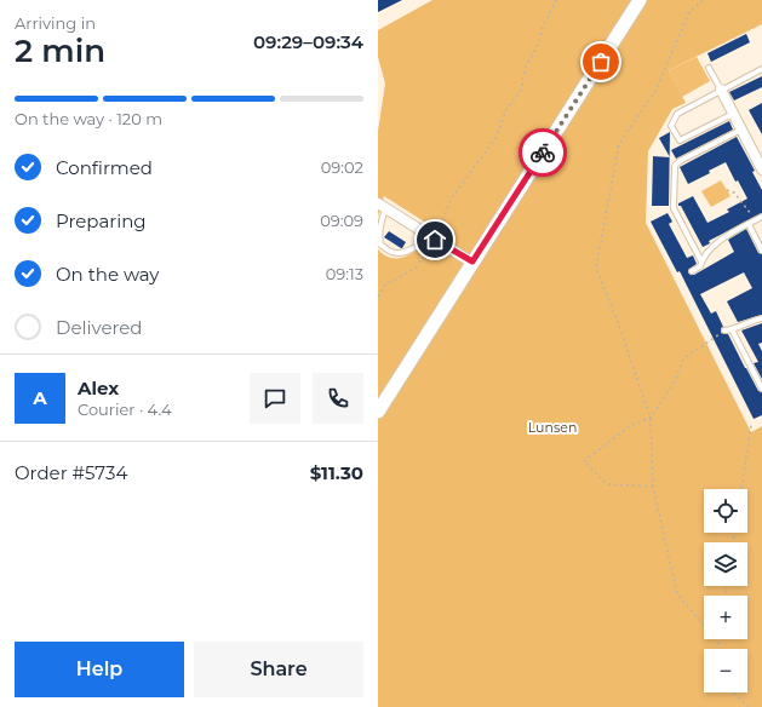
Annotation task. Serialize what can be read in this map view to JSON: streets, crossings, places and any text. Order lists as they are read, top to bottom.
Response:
{
  "parks": ["Lunsen"],
  "page": {
    "heading": ["2 min", "Arriving in", "09:29–09:34"],
    "panel": [
      "Alex",
      "Courier · 4.4",
      "Order #5734",
      "$11.30"
    ],
    "bar": "On the way · 120 m",
    "list": [
      ["Confirmed", "09:02"],
      ["Preparing", "09:09"],
      ["On the way", "09:13"],
      "Delivered"
    ],
    "round": "A",
    "map_buttons": ["+", "−"],
    "buttons": ["Help", "Share"]
  }
}
